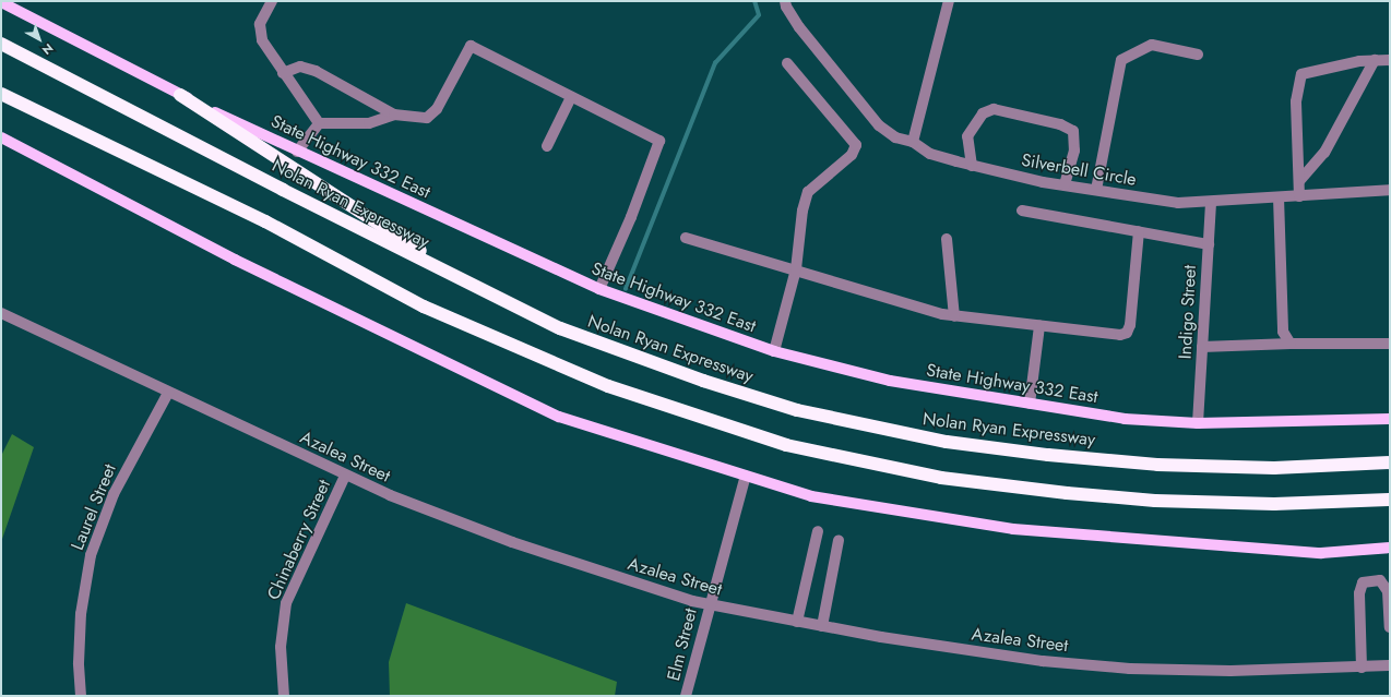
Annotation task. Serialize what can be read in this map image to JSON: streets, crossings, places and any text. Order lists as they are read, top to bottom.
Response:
{
  "streets": {
    "highway": ["Nolan Ryan Expressway"],
    "main road": ["State Highway 332 East"],
    "street": [
      "Silverbell Circle",
      "Indigo Street",
      "Azalea Street",
      "Laurel Street",
      "Chinaberry Street",
      "Elm Street"
    ]
  },
  "crossings": [
    ["State Highway 332 East", "Indigo Street"],
    ["Silverbell Circle", "Indigo Street"],
    ["Azalea Street", "Laurel Street"],
    ["Azalea Street", "Chinaberry Street"],
    ["Azalea Street", "Elm Street"]
  ],
  "north": "bottom right"
}
